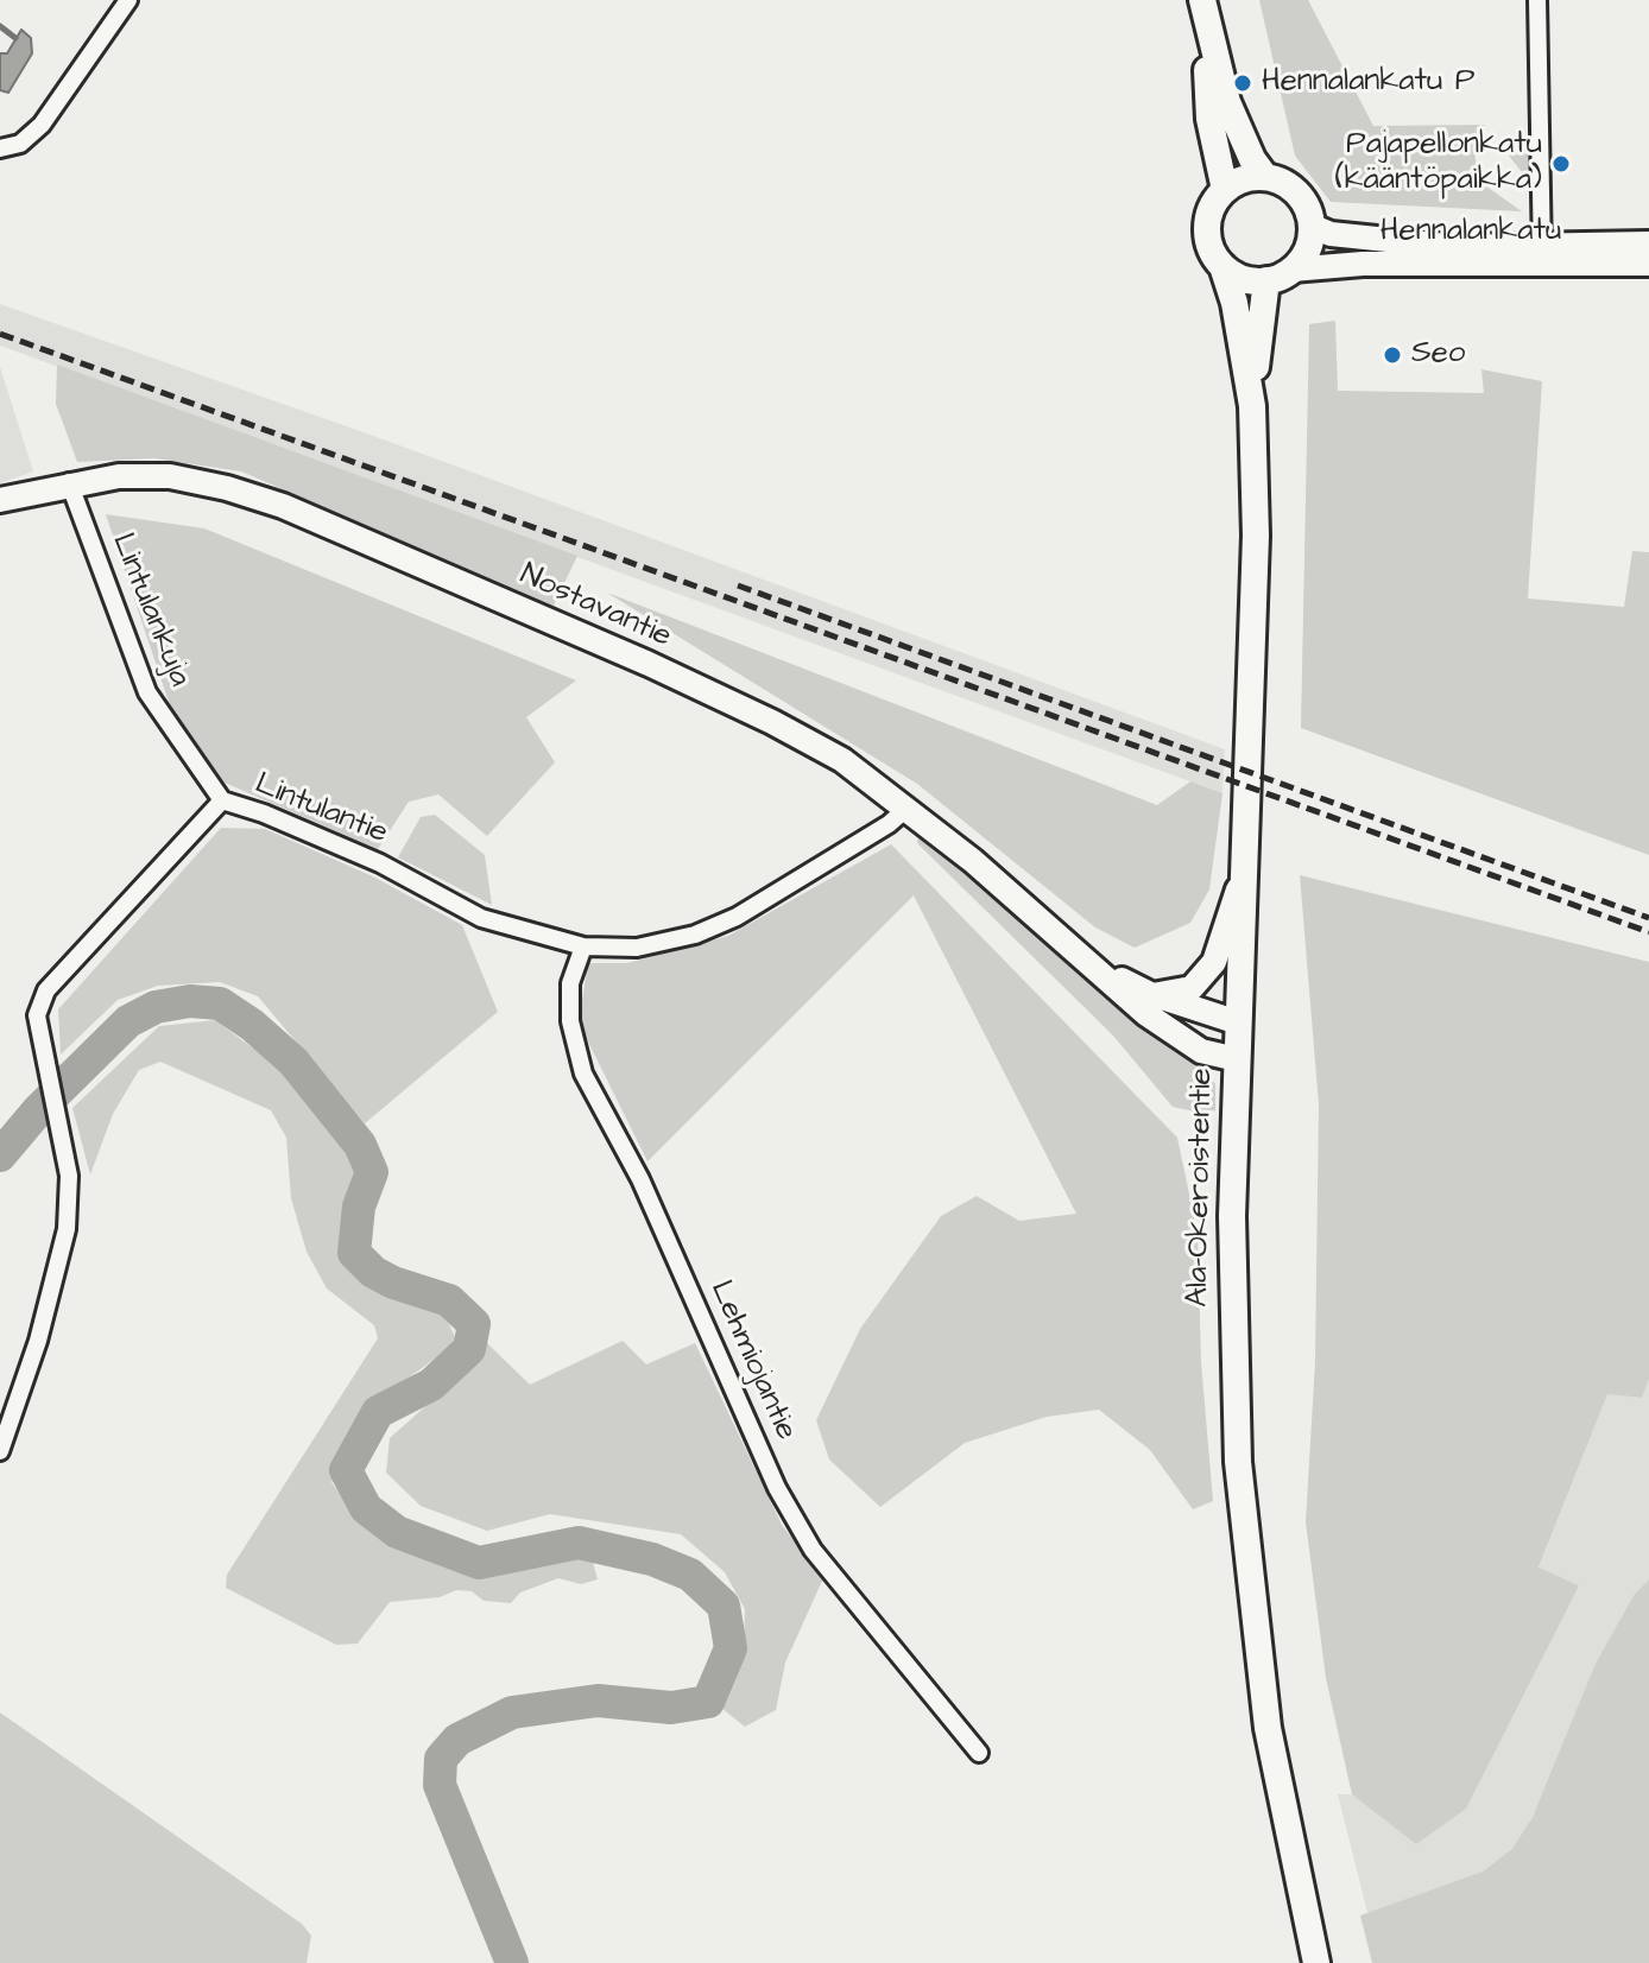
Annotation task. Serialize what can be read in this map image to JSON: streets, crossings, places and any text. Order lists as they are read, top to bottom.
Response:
{
  "streets": {
    "main road": ["Ala-Okeroistentie"],
    "street": [
      "Hennalankatu",
      "Nostavantie",
      "Lintulankuja",
      "Lintulantie",
      "Lehmiojantie"
    ]
  },
  "crossings": [
    ["Hennalankatu", "Ala-Okeroistentie"],
    ["Nostavantie", "Lintulankuja"],
    ["Nostavantie", "Lintulantie"],
    ["Nostavantie", "Ala-Okeroistentie"],
    ["Lintulankuja", "Lintulantie"],
    ["Lintulantie", "Lehmiojantie"]
  ],
  "places": ["Hennalankatu P", "Pajapellonkatu (kääntöpaikka)", "Seo"]
}
